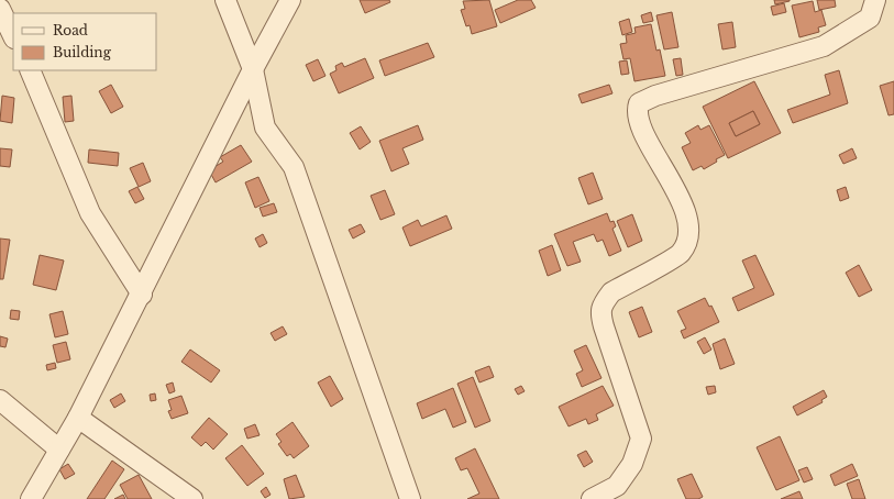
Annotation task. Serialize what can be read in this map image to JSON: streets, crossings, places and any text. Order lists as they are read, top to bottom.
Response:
{
  "legend": ["Road", "Building"]
}
